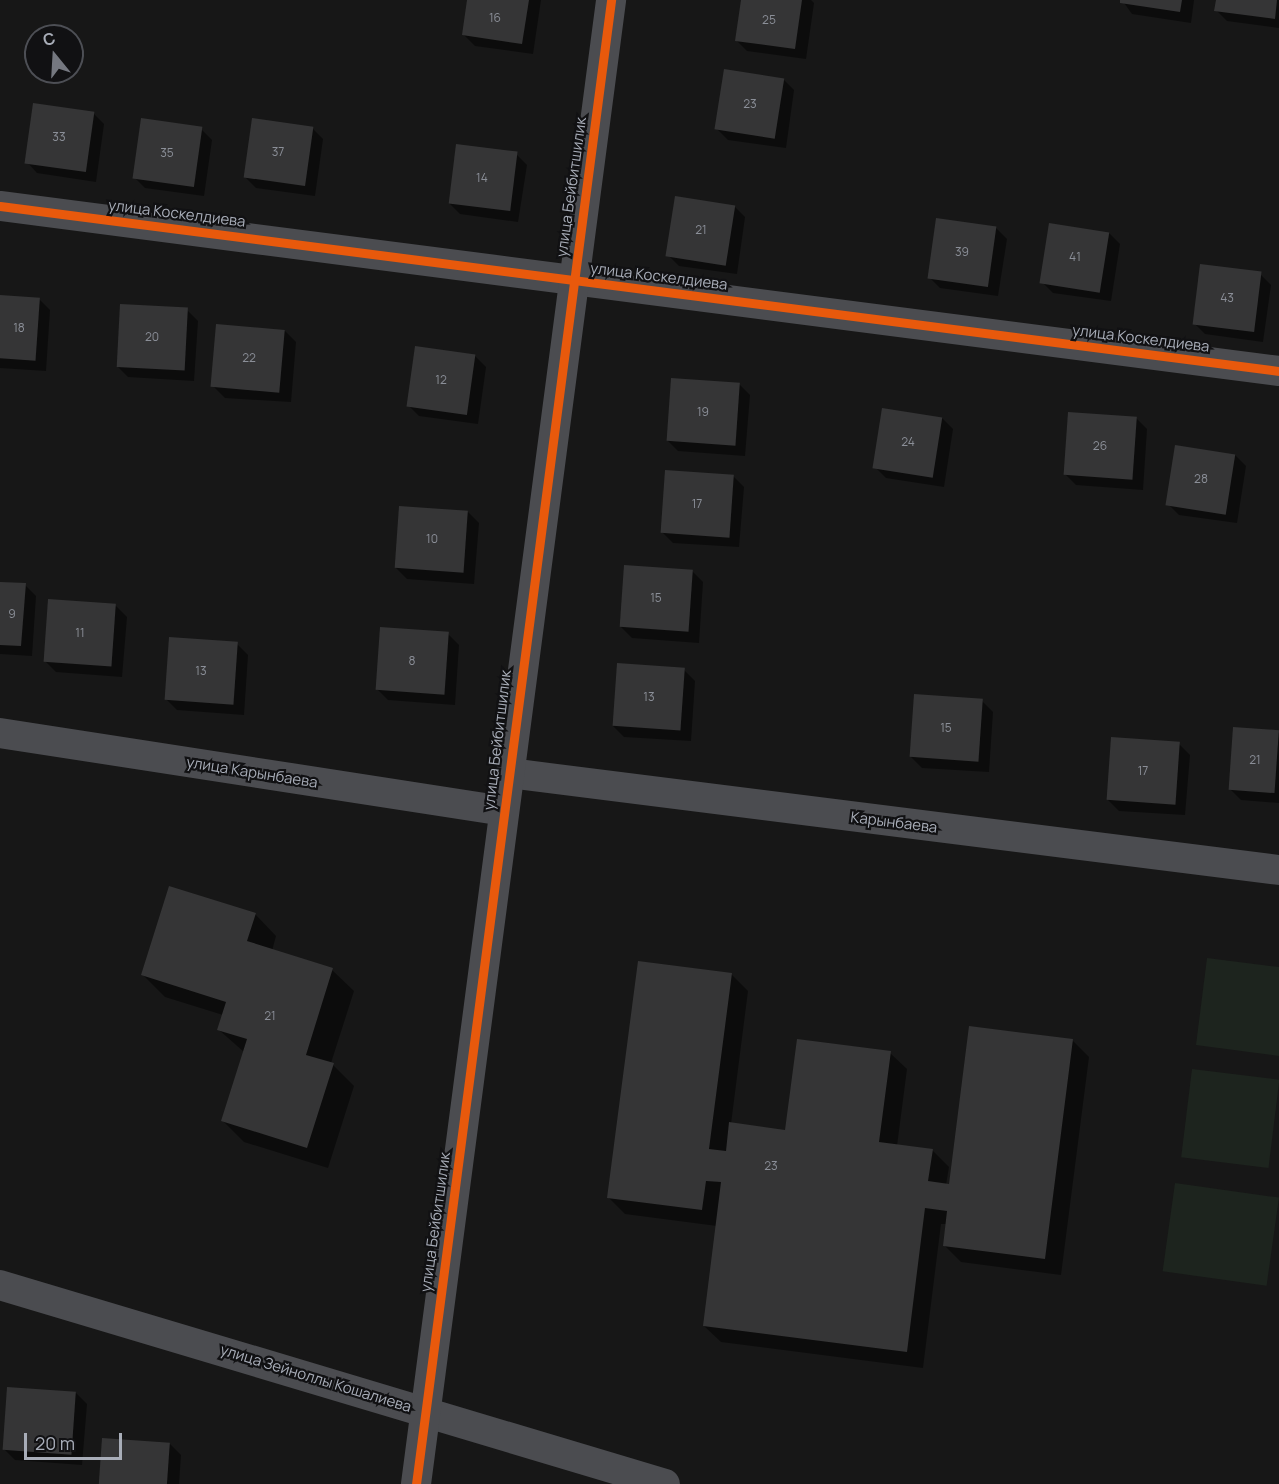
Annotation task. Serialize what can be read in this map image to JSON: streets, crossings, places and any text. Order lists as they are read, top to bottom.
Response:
{
  "streets": {
    "street": [
      "улица Бейбитшилик",
      "улица Коскелдиева",
      "улица Карынбаева",
      "Карынбаева",
      "улица Зейноллы Кошалиева"
    ]
  },
  "crossings": [
    ["улица Бейбитшилик", "улица Коскелдиева"],
    ["улица Бейбитшилик", "улица Карынбаева"],
    ["улица Бейбитшилик", "Карынбаева"],
    ["улица Бейбитшилик", "улица Зейноллы Кошалиева"]
  ],
  "house_numbers": [
    "16",
    "25",
    "23",
    "33",
    "37",
    "35",
    "14",
    "21",
    "39",
    "41",
    "43",
    "18",
    "20",
    "22",
    "12",
    "19",
    "24",
    "26",
    "28",
    "17",
    "10",
    "15",
    "9",
    "11",
    "8",
    "13",
    "13",
    "15",
    "21",
    "17",
    "21",
    "23"
  ],
  "scale_bar": "20 m",
  "north": "top"
}
